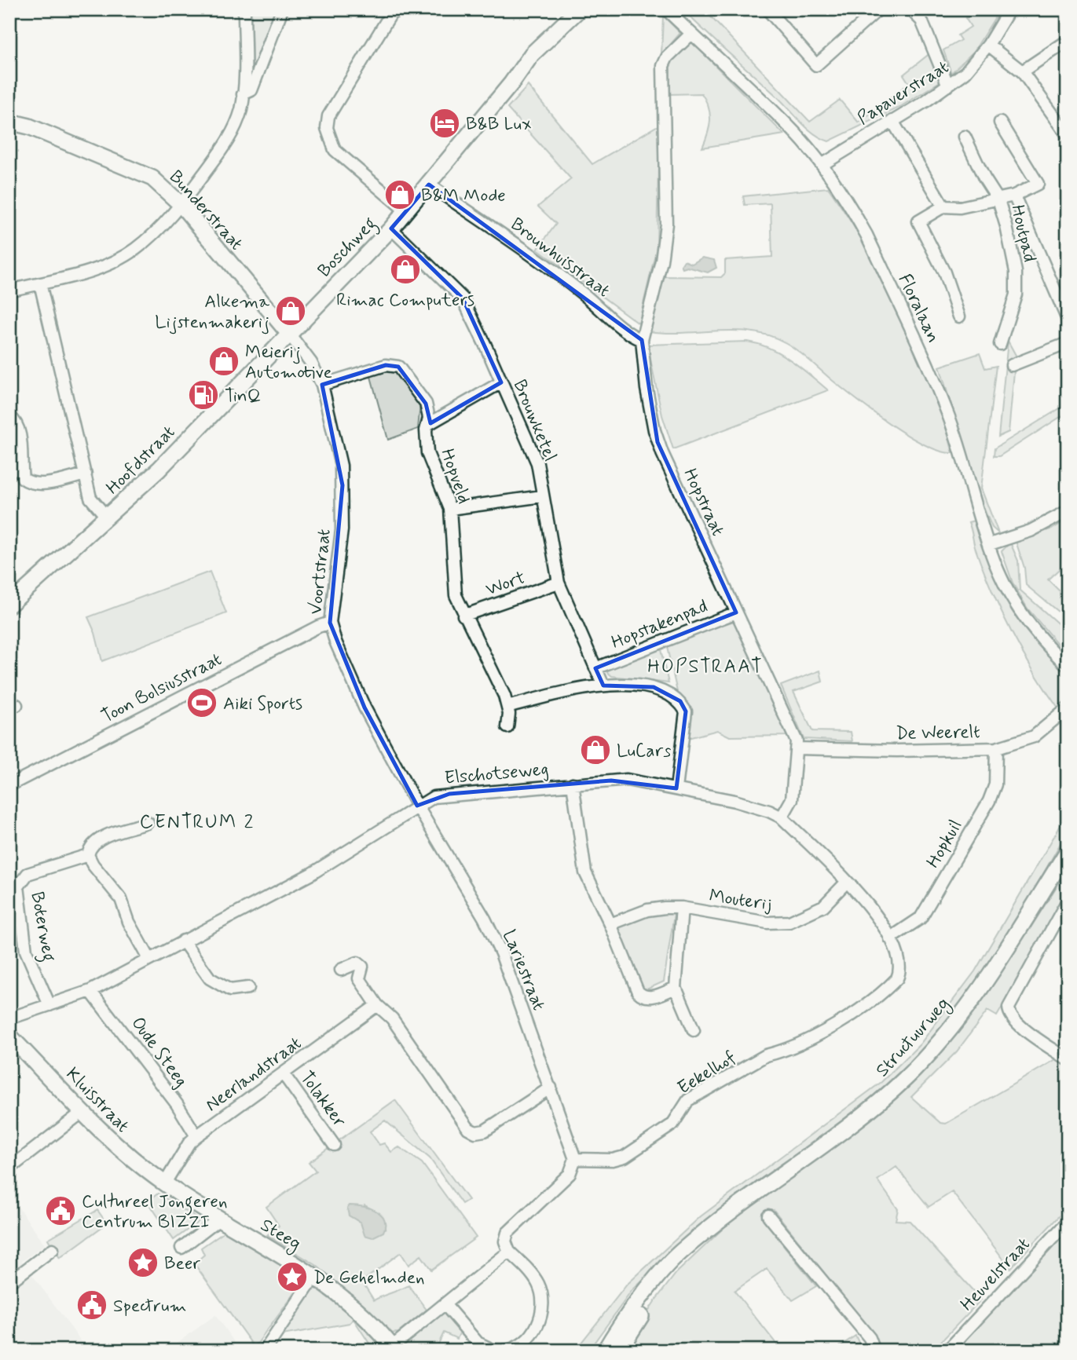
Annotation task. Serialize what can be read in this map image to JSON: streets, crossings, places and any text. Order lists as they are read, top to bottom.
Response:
{
  "streets": {
    "street": [
      "Papaverstraat",
      "Bunderstraat",
      "Houtpad",
      "Boschweg",
      "Brouwhuisstraat",
      "Floralaan",
      "Brouwketel",
      "Hoofdstraat",
      "Hopveld",
      "Hopstraat",
      "Voortstraat",
      "Wort",
      "Hopstakenpad",
      "Toon Bolsiusstraat",
      "De Weerelt",
      "Elschotseweg",
      "Hopkuil",
      "Mouterij",
      "Boterweg",
      "Lariestraat",
      "Structuurweg",
      "Oude Steeg",
      "Eekelhof",
      "Neerlandstraat",
      "Tolakker",
      "Kluisstraat",
      "Steeg",
      "Heuvelstraat"
    ]
  },
  "crossings": [
    ["Papaverstraat", "Floralaan"],
    ["Bunderstraat", "Boschweg"],
    ["Bunderstraat", "Hoofdstraat"],
    ["Bunderstraat", "Voortstraat"],
    ["Boschweg", "Brouwhuisstraat"],
    ["Boschweg", "Brouwketel"],
    ["Boschweg", "Hoofdstraat"],
    ["Boschweg", "Voortstraat"],
    ["Brouwhuisstraat", "Hopstraat"],
    ["Floralaan", "Hopstraat"],
    ["Brouwketel", "Wort"],
    ["Brouwketel", "Hopstakenpad"],
    ["Hoofdstraat", "Voortstraat"],
    ["Hopveld", "Voortstraat"],
    ["Hopveld", "Wort"],
    ["Hopstraat", "Hopstakenpad"],
    ["Hopstraat", "De Weerelt"],
    ["Hopstraat", "Elschotseweg"],
    ["Voortstraat", "Toon Bolsiusstraat"],
    ["Voortstraat", "Elschotseweg"],
    ["Voortstraat", "Lariestraat"],
    ["De Weerelt", "Hopkuil"],
    ["Elschotseweg", "Boterweg"],
    ["Elschotseweg", "Lariestraat"],
    ["Elschotseweg", "Oude Steeg"],
    ["Hopkuil", "Eekelhof"],
    ["Lariestraat", "Eekelhof"],
    ["Oude Steeg", "Neerlandstraat"],
    ["Neerlandstraat", "Tolakker"],
    ["Neerlandstraat", "Kluisstraat"],
    ["Neerlandstraat", "Steeg"],
    ["Kluisstraat", "Steeg"]
  ],
  "districts": ["HOPSTRAAT", "CENTRUM 2"],
  "places": {
    "hotel": ["B&B Lux"],
    "shop": [
      "B&M Mode",
      "Rimac Computers",
      "Alkema Lijstenmakerij",
      "Meierij Automotive",
      "LuCars"
    ],
    "fuel station": ["TinQ"],
    "sports": ["Aiki Sports"],
    "public building": ["Cultureel Jongeren Centrum BIZZI", "Spectrum"],
    "place": ["Beer", "De Gehelmden"]
  }
}
